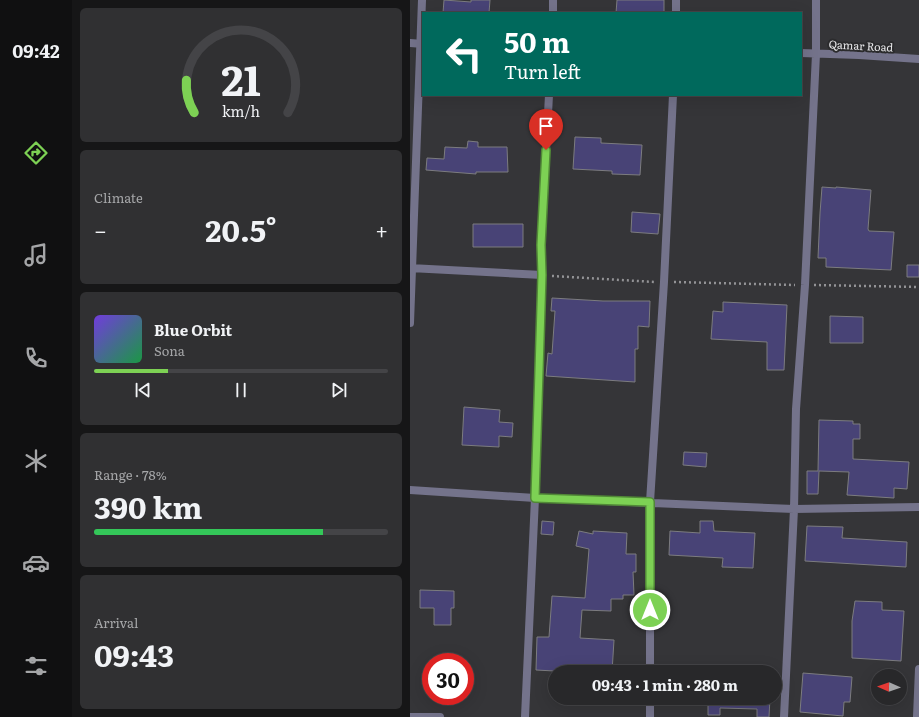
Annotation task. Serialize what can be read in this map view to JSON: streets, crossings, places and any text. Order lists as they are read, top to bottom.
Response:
{
  "streets": {
    "street": ["Qamar Road"]
  },
  "north": "left",
  "page": {
    "tabs": "09:42",
    "turn": ["50 m", "Turn left"],
    "tile": [
      "Climate",
      ["Range · 78%", "390 km"],
      ["Arrival", "09:43"]
    ],
    "heat": ["−", "20.5°", "+"],
    "song": ["Blue Orbit", "Sona"],
    "limit": "30",
    "trip": "09:43 · 1 min · 280 m",
    "gauge": ["21", "km/h"]
  }
}
